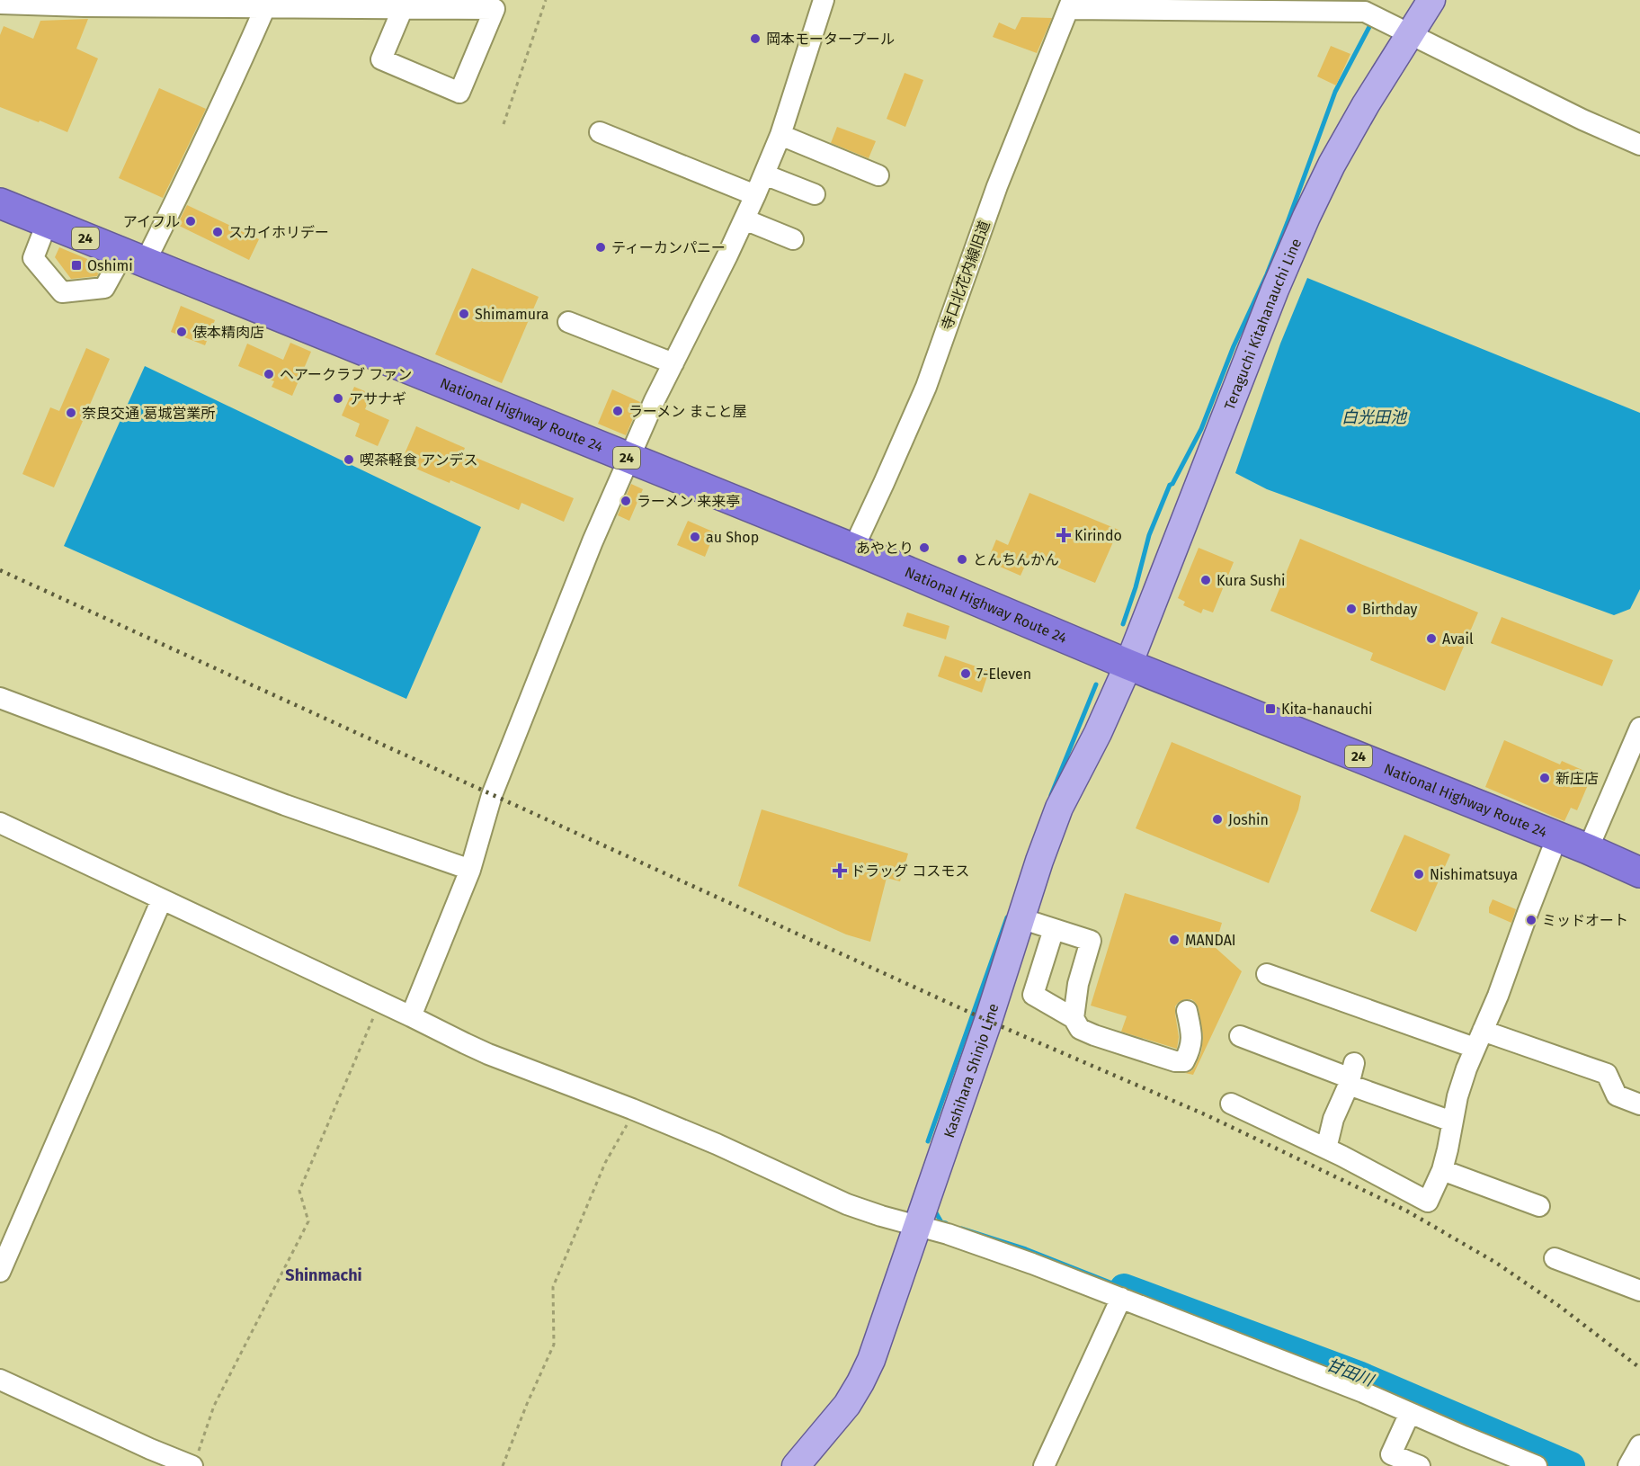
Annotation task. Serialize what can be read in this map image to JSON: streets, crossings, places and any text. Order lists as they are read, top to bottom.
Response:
{
  "streets": {
    "highway": ["24", "National Highway Route 24"],
    "main road": ["Teraguchi Kitahanauchi Line", "Kashihara Shinjo Line"],
    "street": ["寺口北花内線旧道"]
  },
  "crossings": [
    ["寺口北花内線旧道", "National Highway Route 24"],
    ["Teraguchi Kitahanauchi Line", "National Highway Route 24"],
    ["Teraguchi Kitahanauchi Line", "Kashihara Shinjo Line"],
    ["National Highway Route 24", "Kashihara Shinjo Line"]
  ],
  "districts": ["Shinmachi"],
  "water": ["白光田池", "甘田川"],
  "places": {
    "other": [
      "岡本モータープール",
      "アイフル",
      "スカイホリデー",
      "ティーカンパニー",
      "Shimamura",
      "俵本精肉店",
      "ヘアークラブ ファン",
      "アサナギ",
      "ラーメン まこと屋",
      "奈良交通 葛城営業所",
      "喫茶軽食 アンデス",
      "ラーメン 来来亭",
      "au Shop",
      "あやとり",
      "とんちんかん",
      "Kura Sushi",
      "Birthday",
      "Avail",
      "7-Eleven",
      "新庄店",
      "Joshin",
      "Nishimatsuya",
      "ミッドオート",
      "MANDAI"
    ],
    "transit": ["Oshimi", "Kita-hanauchi"],
    "health": ["Kirindo", "ドラッグ コスモス"]
  }
}
